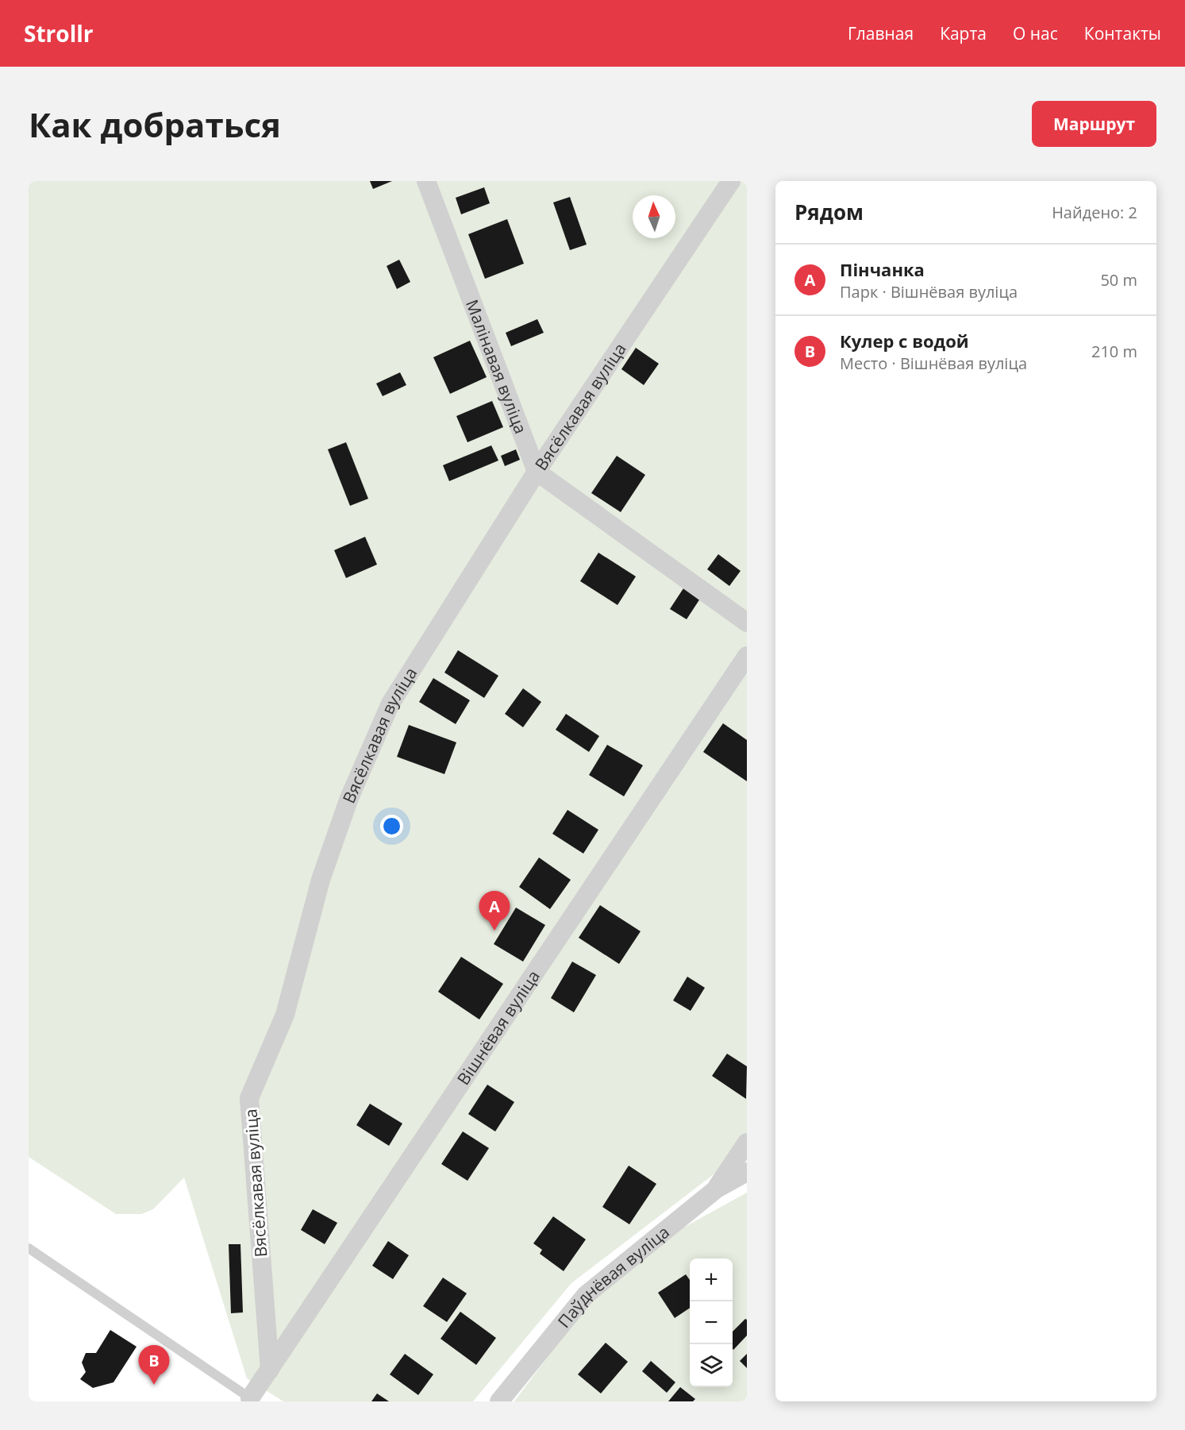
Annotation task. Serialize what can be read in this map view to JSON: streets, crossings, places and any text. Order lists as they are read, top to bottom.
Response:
{
  "streets": {
    "street": [
      "Малінавая вуліца",
      "Вясёлкавая вуліца",
      "Вішнёвая вуліца",
      "Паўднёвая вуліца"
    ]
  },
  "crossings": [
    ["Малінавая вуліца", "Вясёлкавая вуліца"],
    ["Вясёлкавая вуліца", "Вішнёвая вуліца"]
  ],
  "north": "top",
  "page": {
    "header": "Strollr",
    "nav": [
      "Главная",
      "Карта",
      "О нас",
      "Контакты"
    ],
    "buttons": "Маршрут",
    "title": "Как добраться",
    "heading": ["Рядом", "Найдено: 2"],
    "list": [
      {
        "mark": "A",
        "name": "Пінчанка",
        "note": "Парк · Вішнёвая вуліца",
        "value": "50 m"
      },
      {
        "mark": "B",
        "name": "Кулер с водой",
        "note": "Место · Вішнёвая вуліца",
        "value": "210 m"
      }
    ],
    "pins": ["A", "B"],
    "map_buttons": ["+", "−"]
  }
}
